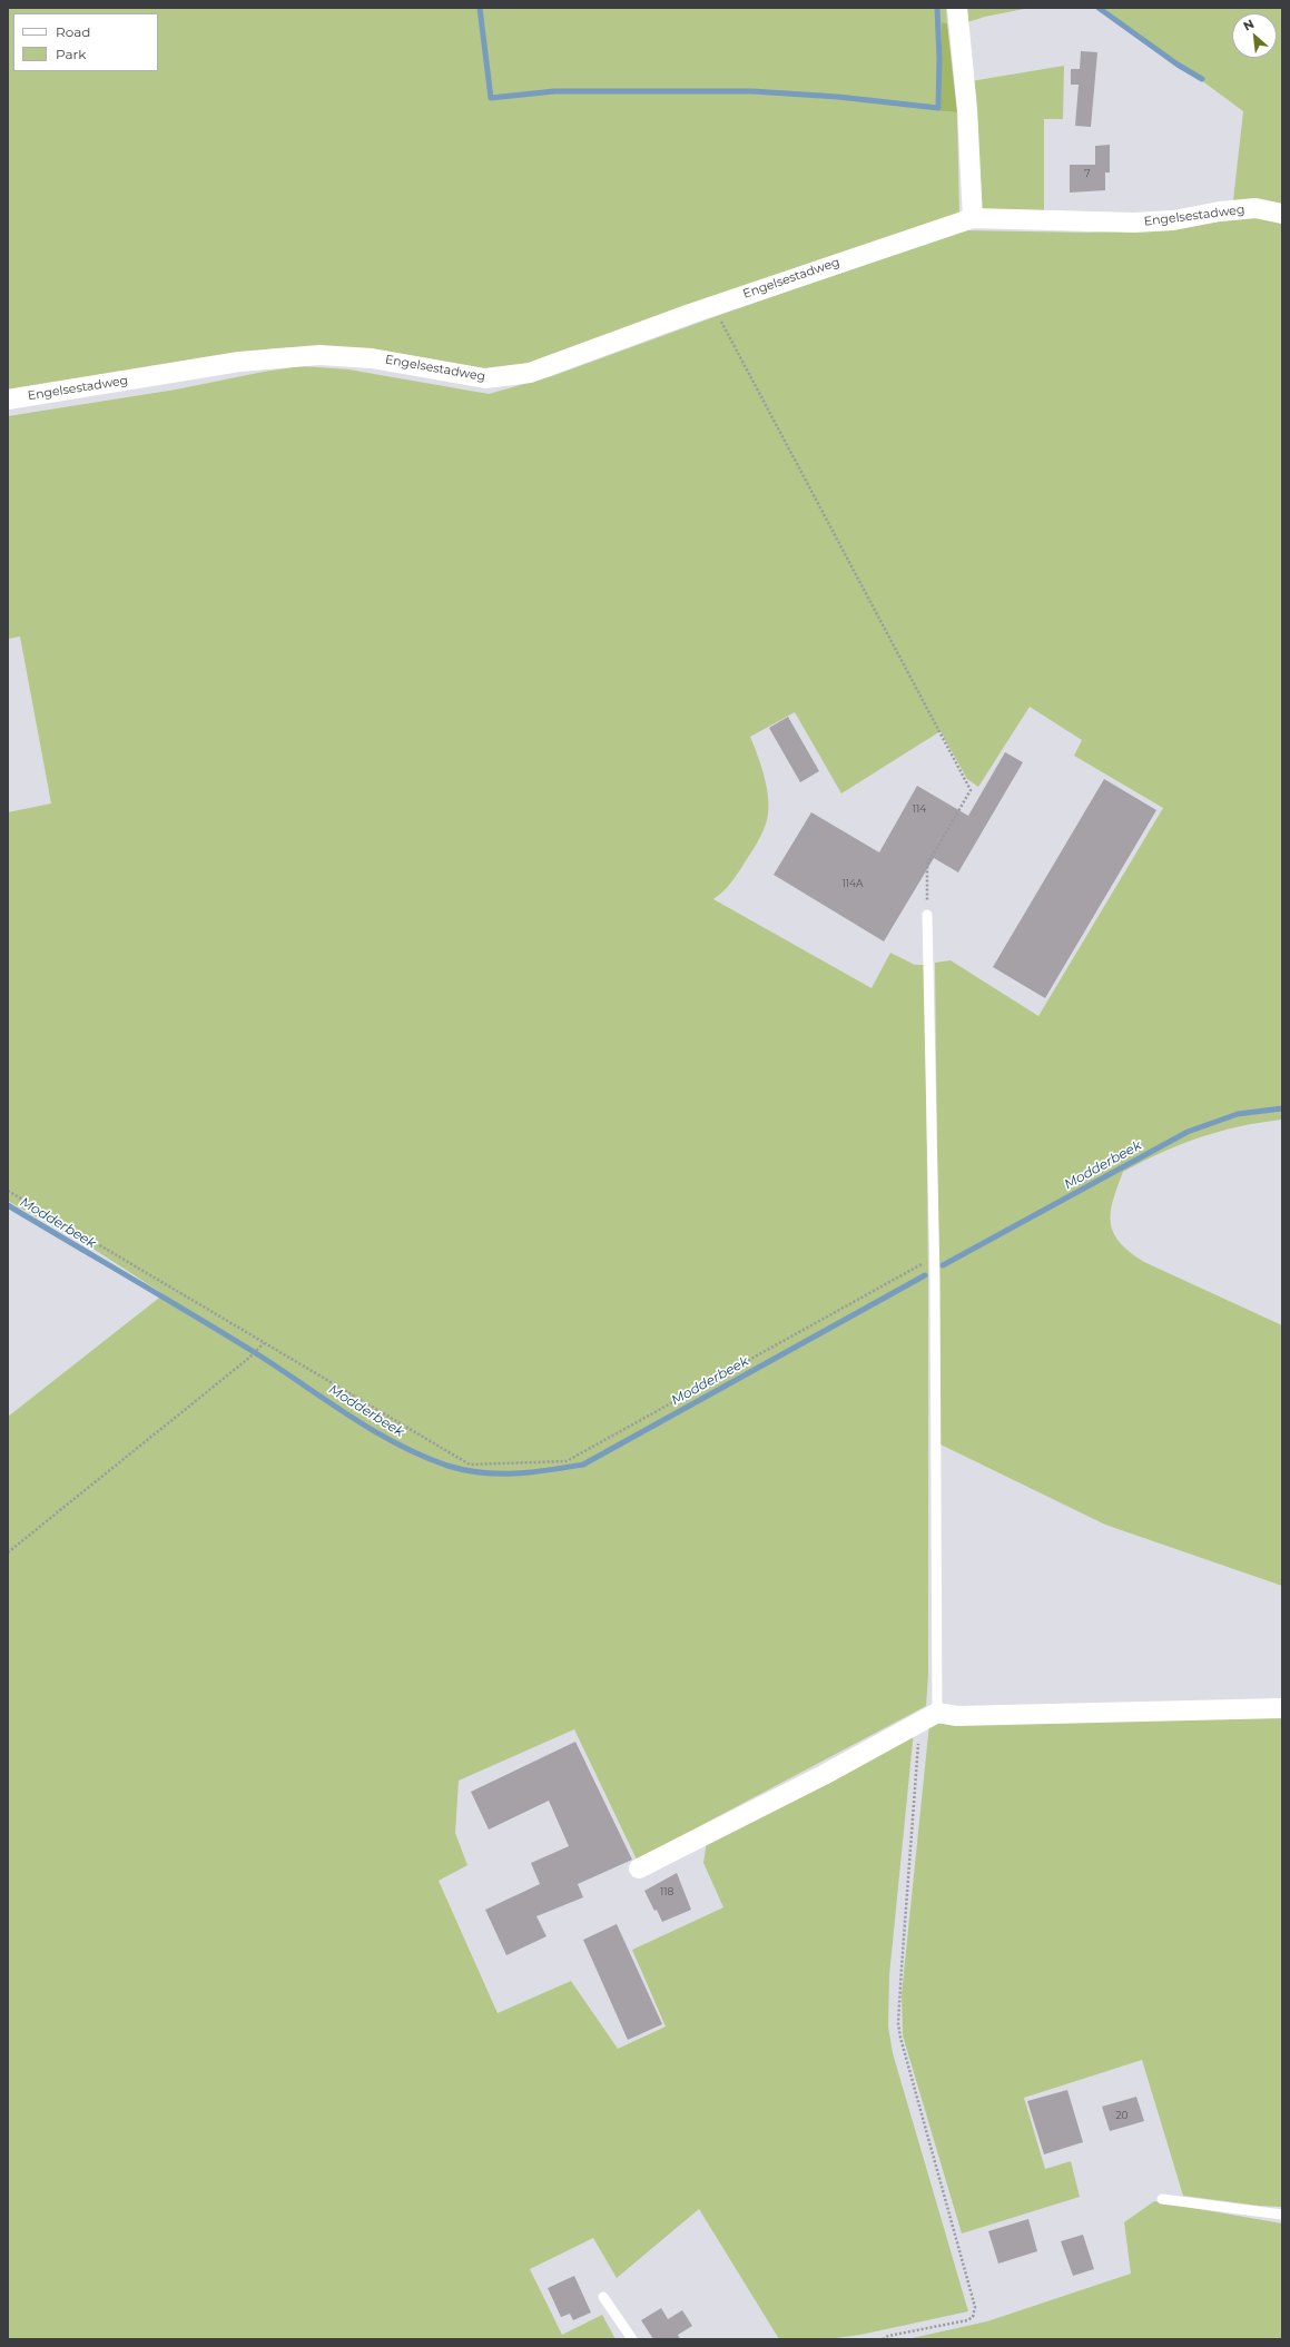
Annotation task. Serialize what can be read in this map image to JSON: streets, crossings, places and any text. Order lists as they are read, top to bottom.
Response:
{
  "streets": {
    "street": ["Engelsestadweg"]
  },
  "water": ["Modderbeek"],
  "house_numbers": [
    "7",
    "114",
    "114A",
    "118",
    "20"
  ],
  "legend": ["Road", "Park"],
  "north": "top left"
}
